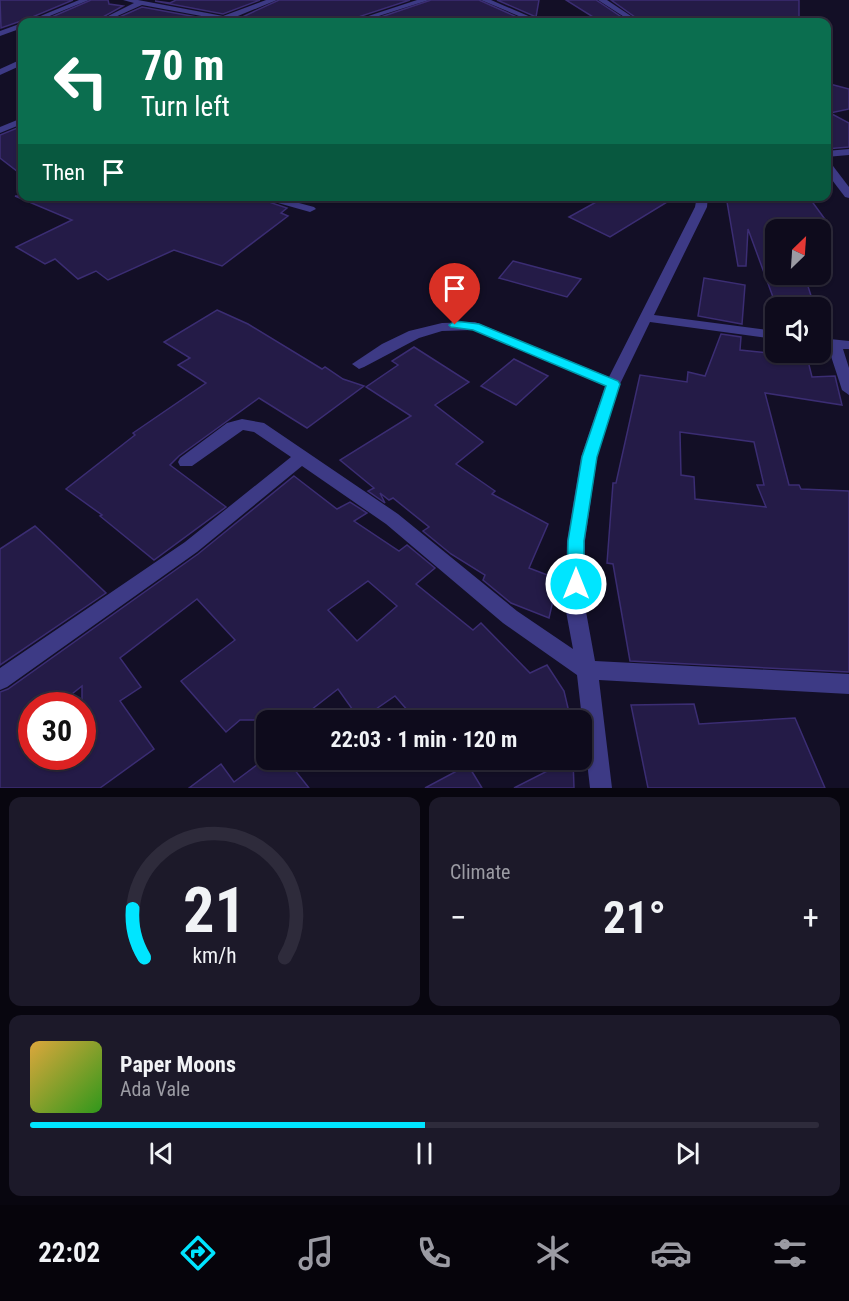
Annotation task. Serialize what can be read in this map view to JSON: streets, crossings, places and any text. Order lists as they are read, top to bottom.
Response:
{
  "north": "top right",
  "page": {
    "turn": ["70 m", "Turn left"],
    "then": "Then",
    "limit": "30",
    "trip": "22:03 · 1 min · 120 m",
    "tile": "Climate",
    "heat": ["−", "21°", "+"],
    "song": ["Paper Moons", "Ada Vale"],
    "tabs": "22:02",
    "gauge": ["21", "km/h"]
  }
}
